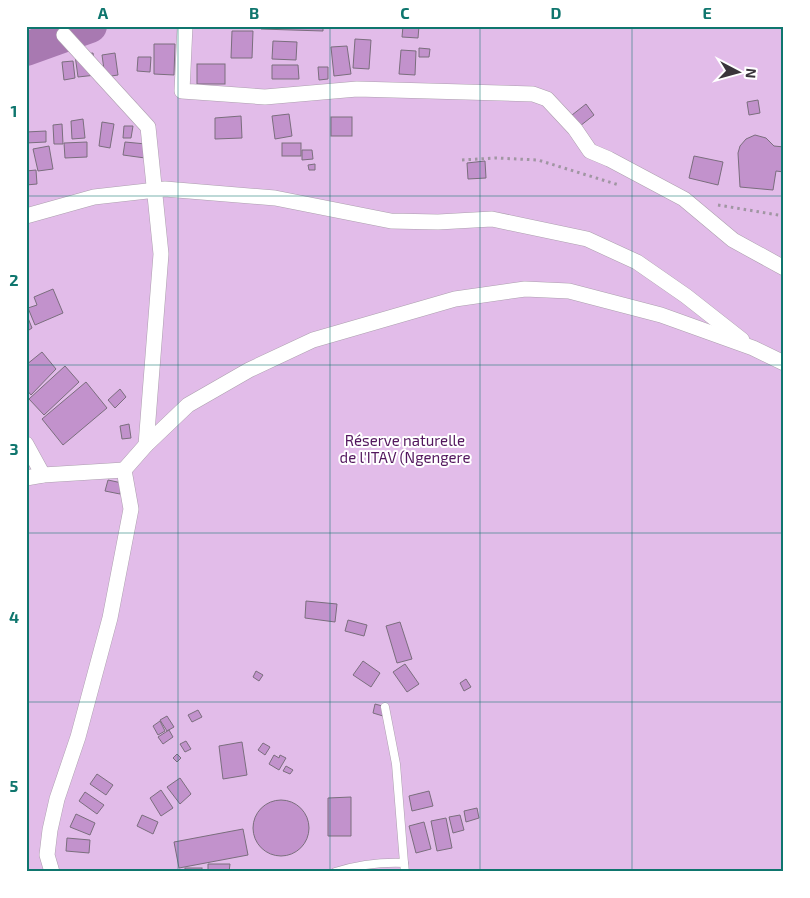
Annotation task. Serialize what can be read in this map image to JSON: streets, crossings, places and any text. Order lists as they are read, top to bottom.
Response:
{
  "parks": ["Réserve naturelle de l'ITAV (Ngengere"],
  "north": "right",
  "grid": {
    "columns": [
      "A",
      "B",
      "C",
      "D",
      "E"
    ],
    "rows": [
      "1",
      "2",
      "3",
      "4",
      "5"
    ]
  }
}
